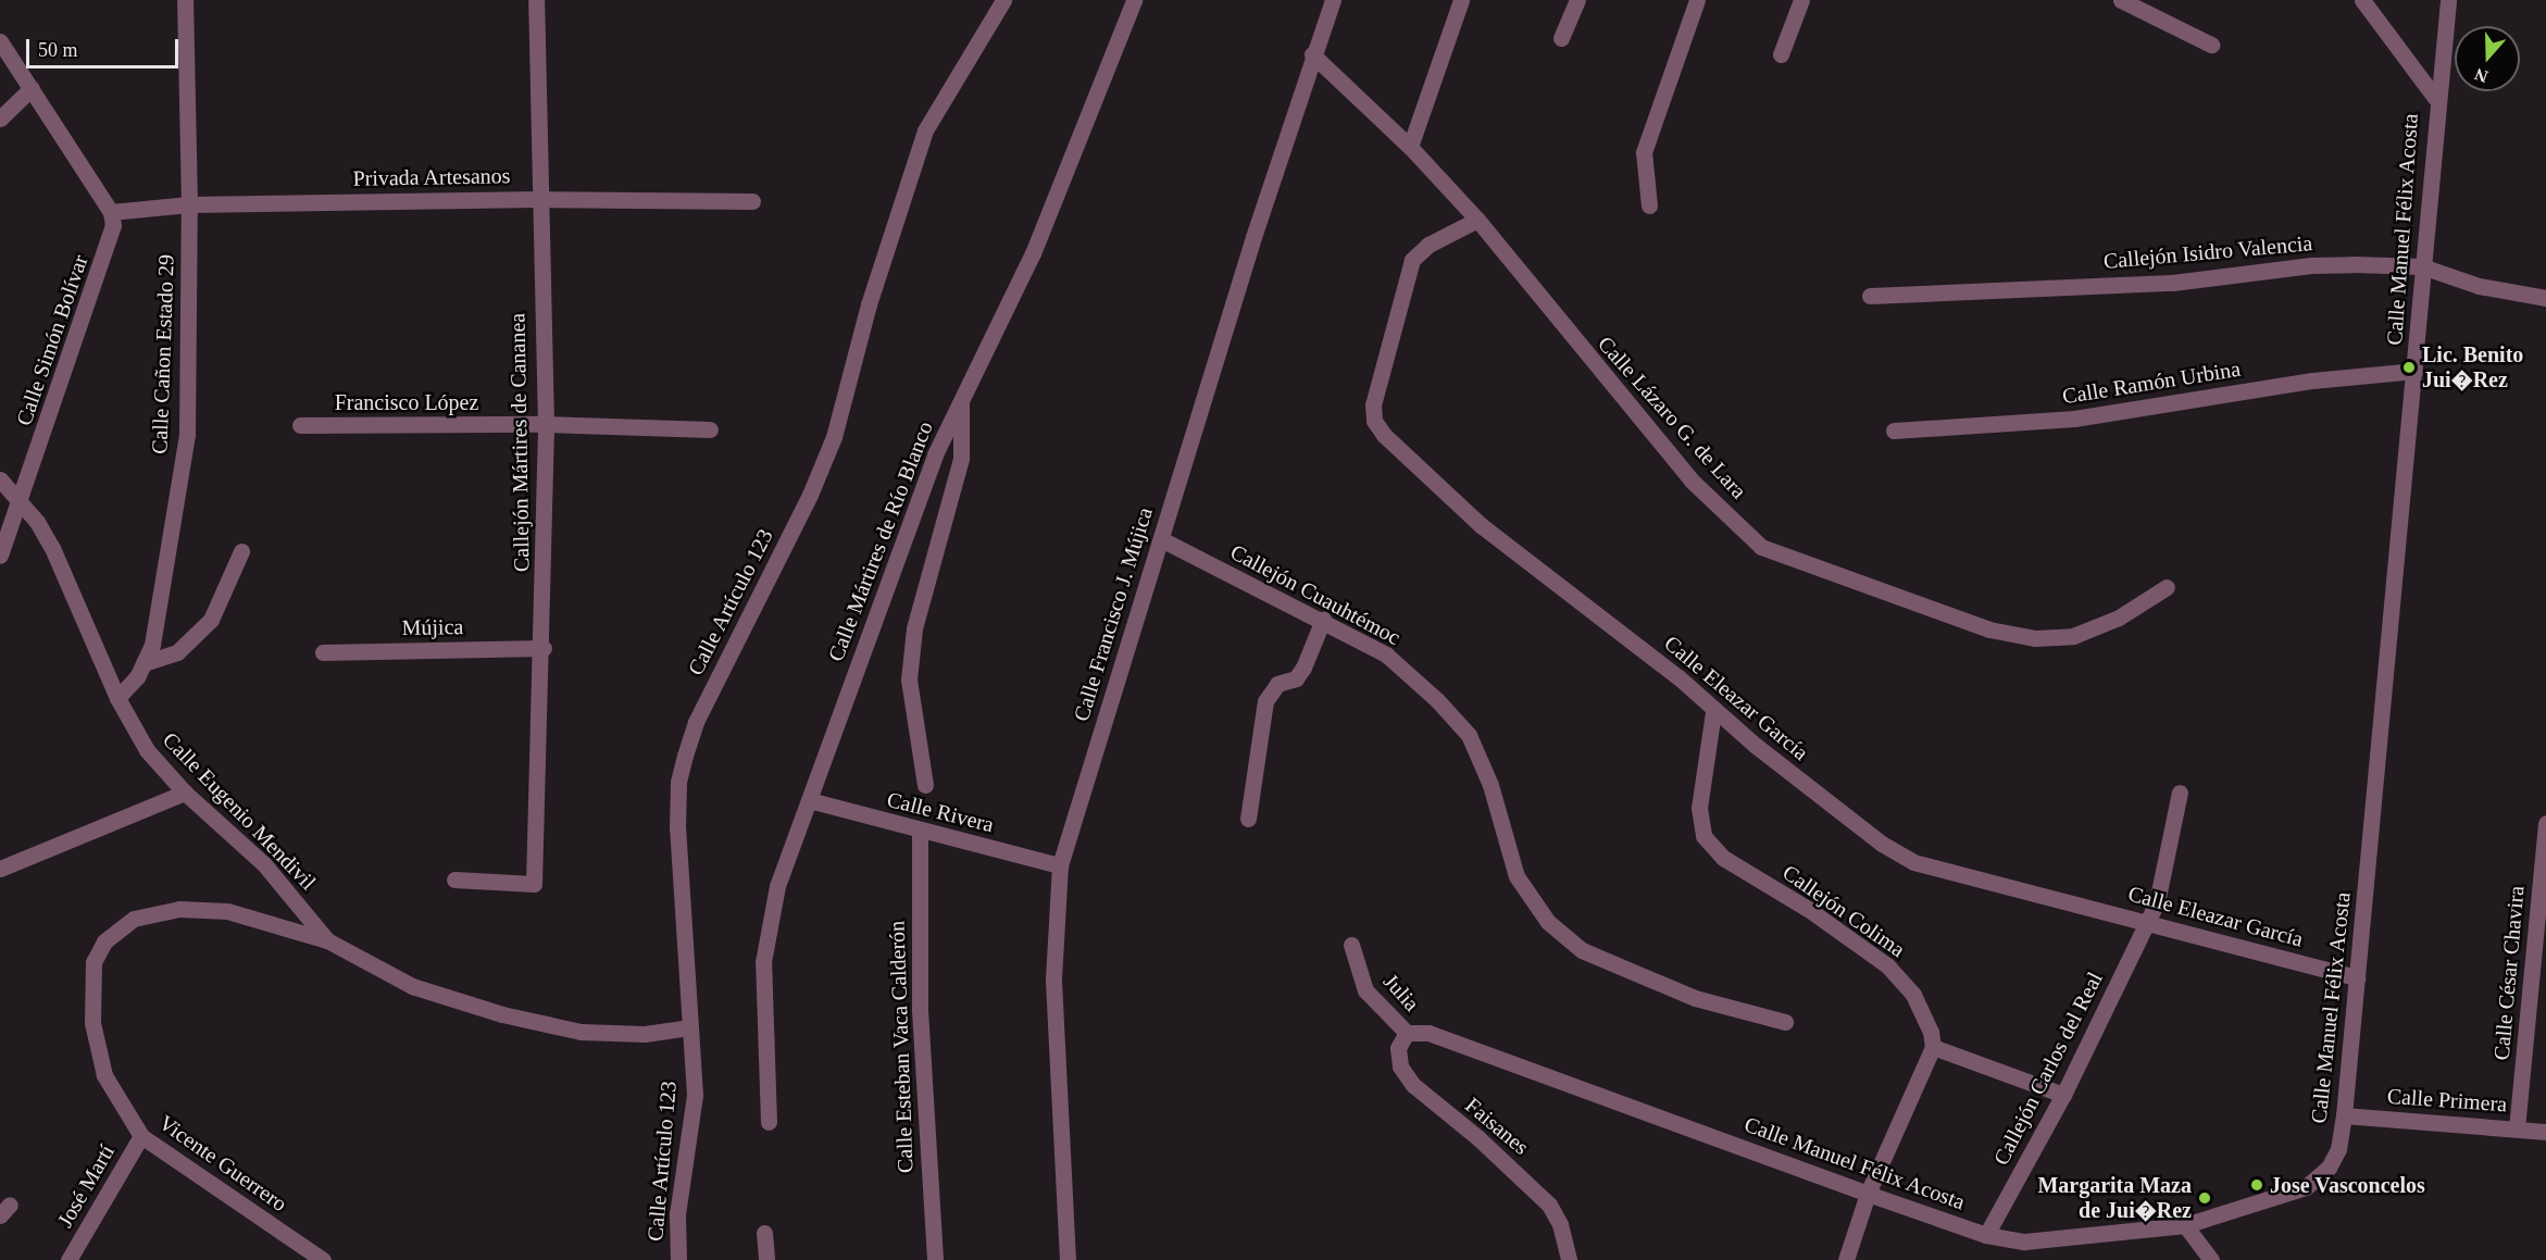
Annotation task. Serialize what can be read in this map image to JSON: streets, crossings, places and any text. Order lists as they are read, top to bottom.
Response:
{
  "streets": {
    "street": [
      "Privada Artesanos",
      "Calle Manuel Félix Acosta",
      "Callejón Isidro Valencia",
      "Calle Simón Bolívar",
      "Calle Cañon Estado 29",
      "Calle Ramón Urbina",
      "Francisco López",
      "Calle Lázaro G. de Lara",
      "Callejón Mártires de Cananea",
      "Calle Mártires de Río Blanco",
      "Callejón Cuauhtémoc",
      "Calle Artículo 123",
      "Calle Francisco J. Mújica",
      "Mújica",
      "Calle Eleazar García",
      "Calle Eugenio Mendivil",
      "Calle Rivera",
      "Callejón Colima",
      "Calle César Chavira",
      "Julia",
      "Calle Esteban Vaca Calderón",
      "Callejón Carlos del Real",
      "Calle Primera",
      "Faisanes",
      "Vicente Guerrero",
      "José Martí"
    ]
  },
  "crossings": [
    ["Privada Artesanos", "Calle Simón Bolívar"],
    ["Privada Artesanos", "Calle Cañon Estado 29"],
    ["Privada Artesanos", "Callejón Mártires de Cananea"],
    ["Calle Manuel Félix Acosta", "Callejón Isidro Valencia"],
    ["Calle Manuel Félix Acosta", "Calle Ramón Urbina"],
    ["Calle Manuel Félix Acosta", "Calle Eleazar García"],
    ["Calle Manuel Félix Acosta", "Julia"],
    ["Calle Manuel Félix Acosta", "Callejón Carlos del Real"],
    ["Calle Manuel Félix Acosta", "Calle Primera"],
    ["Calle Manuel Félix Acosta", "Faisanes"],
    ["Calle Simón Bolívar", "Calle Eugenio Mendivil"],
    ["Calle Cañon Estado 29", "Calle Eugenio Mendivil"],
    ["Francisco López", "Callejón Mártires de Cananea"],
    ["Calle Lázaro G. de Lara", "Calle Francisco J. Mújica"],
    ["Calle Lázaro G. de Lara", "Calle Eleazar García"],
    ["Callejón Mártires de Cananea", "Mújica"],
    ["Calle Mártires de Río Blanco", "Calle Rivera"],
    ["Callejón Cuauhtémoc", "Calle Francisco J. Mújica"],
    ["Calle Artículo 123", "Calle Eugenio Mendivil"],
    ["Calle Francisco J. Mújica", "Calle Rivera"],
    ["Calle Eleazar García", "Callejón Colima"],
    ["Calle Eleazar García", "Callejón Carlos del Real"],
    ["Calle Eugenio Mendivil", "Vicente Guerrero"],
    ["Calle Rivera", "Calle Esteban Vaca Calderón"],
    ["Calle César Chavira", "Calle Primera"],
    ["Julia", "Faisanes"],
    ["Vicente Guerrero", "José Martí"]
  ],
  "places": ["Lic. Benito Jui�Rez", "Jose Vasconcelos", "Margarita Maza de Jui�Rez"],
  "scale_bar": "50 m",
  "north": "bottom"
}
